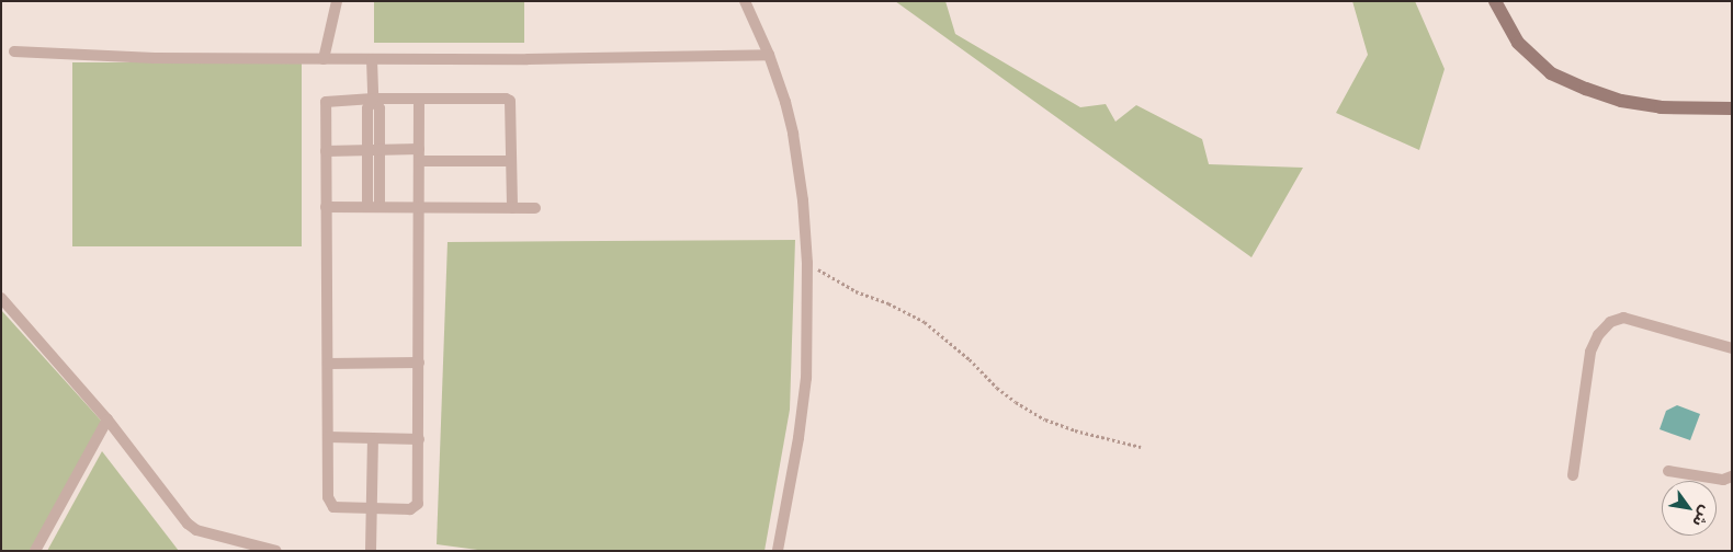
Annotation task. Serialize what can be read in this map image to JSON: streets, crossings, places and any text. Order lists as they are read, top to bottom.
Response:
{
  "north": "bottom right"
}
